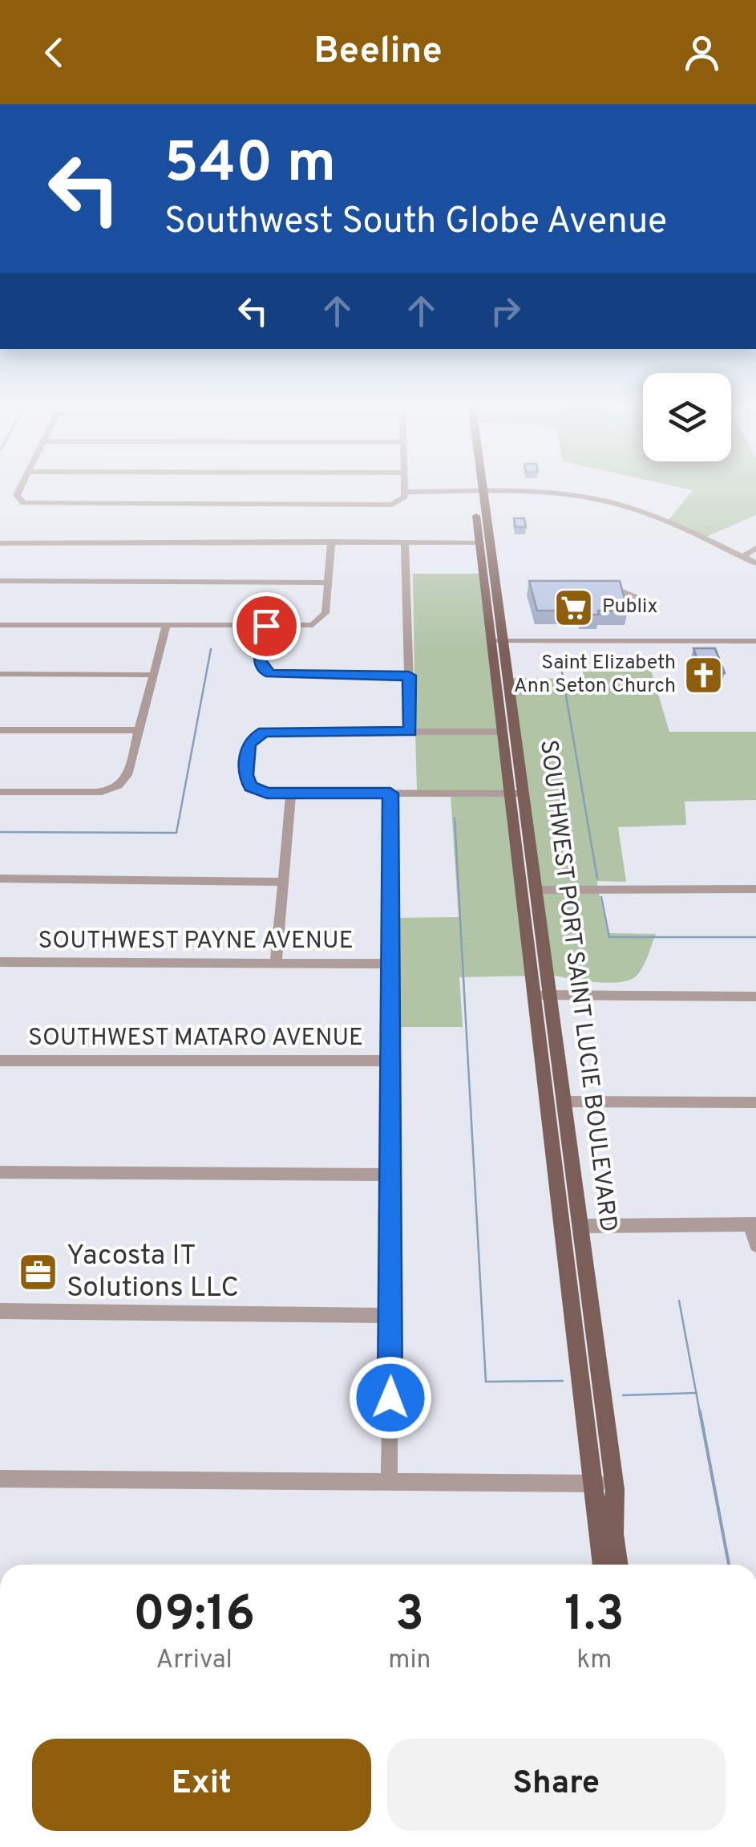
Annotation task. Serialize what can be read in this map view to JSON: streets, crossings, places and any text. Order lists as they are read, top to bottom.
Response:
{
  "streets": {
    "main road": ["SOUTHWEST PORT SAINT LUCIE BOULEVARD"],
    "street": ["SOUTHWEST PAYNE AVENUE", "SOUTHWEST MATARO AVENUE"]
  },
  "places": {
    "supermarket": ["Publix"],
    "church": ["Saint Elizabeth Ann Seton Church"],
    "office": ["Yacosta IT Solutions LLC"]
  },
  "page": {
    "header": "Beeline",
    "turn": ["540 m", "Southwest South Globe Avenue"],
    "eta": [
      "09:16",
      "Arrival",
      "3",
      "min",
      "1.3",
      "km"
    ],
    "buttons": ["Exit", "Share"]
  }
}
